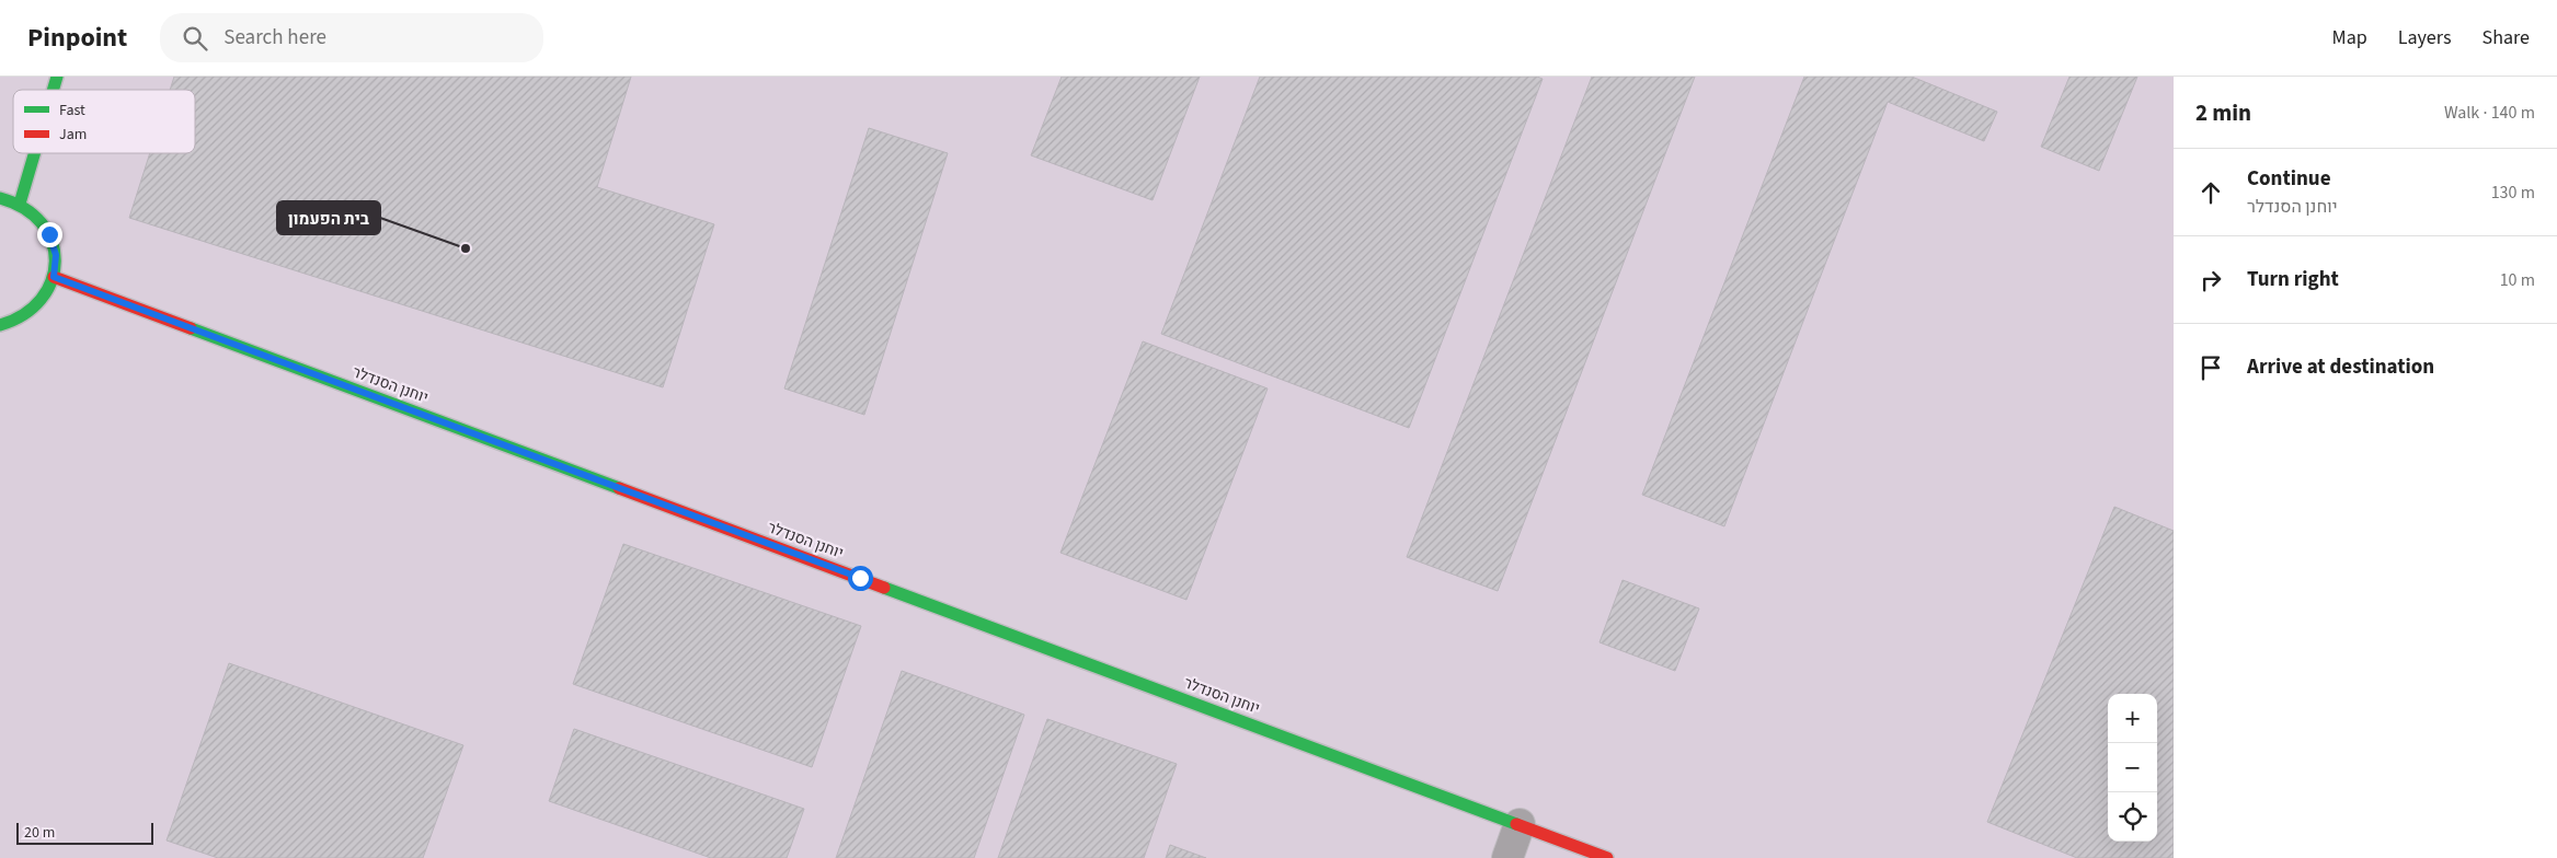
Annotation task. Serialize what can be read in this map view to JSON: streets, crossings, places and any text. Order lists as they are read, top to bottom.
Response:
{
  "streets": {
    "street": ["יוחנן הסנדלר"]
  },
  "places": ["בית הפעמון"],
  "legend": ["Fast", "Jam"],
  "scale_bar": "20 m",
  "page": {
    "header": "Pinpoint",
    "search": "Search here",
    "nav": ["Map", "Layers", "Share"],
    "heading": ["2 min", "Walk · 140 m"],
    "list": [
      ["Continue", "יוחנן הסנדלר", "130 m"],
      ["Turn right", "10 m"],
      "Arrive at destination"
    ],
    "map_buttons": ["+", "−"],
    "scale": "20 m"
  }
}
